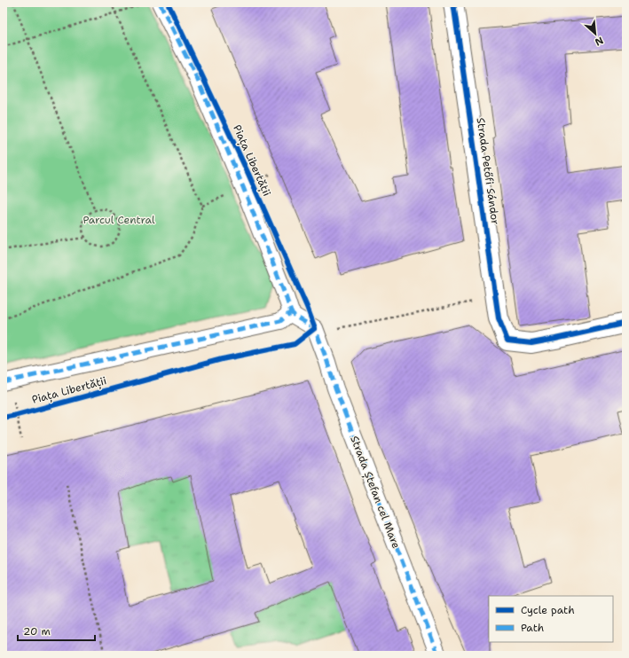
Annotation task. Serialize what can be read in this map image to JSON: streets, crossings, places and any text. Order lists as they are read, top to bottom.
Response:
{
  "streets": {
    "street": ["Strada Petőfi Sándor", "Strada Ștefan cel Mare"],
    "cycle path": ["Piața Libertății"]
  },
  "parks": ["Parcul Central"],
  "legend": ["Cycle path", "Path"],
  "scale_bar": "20 m",
  "north": "bottom right"
}
